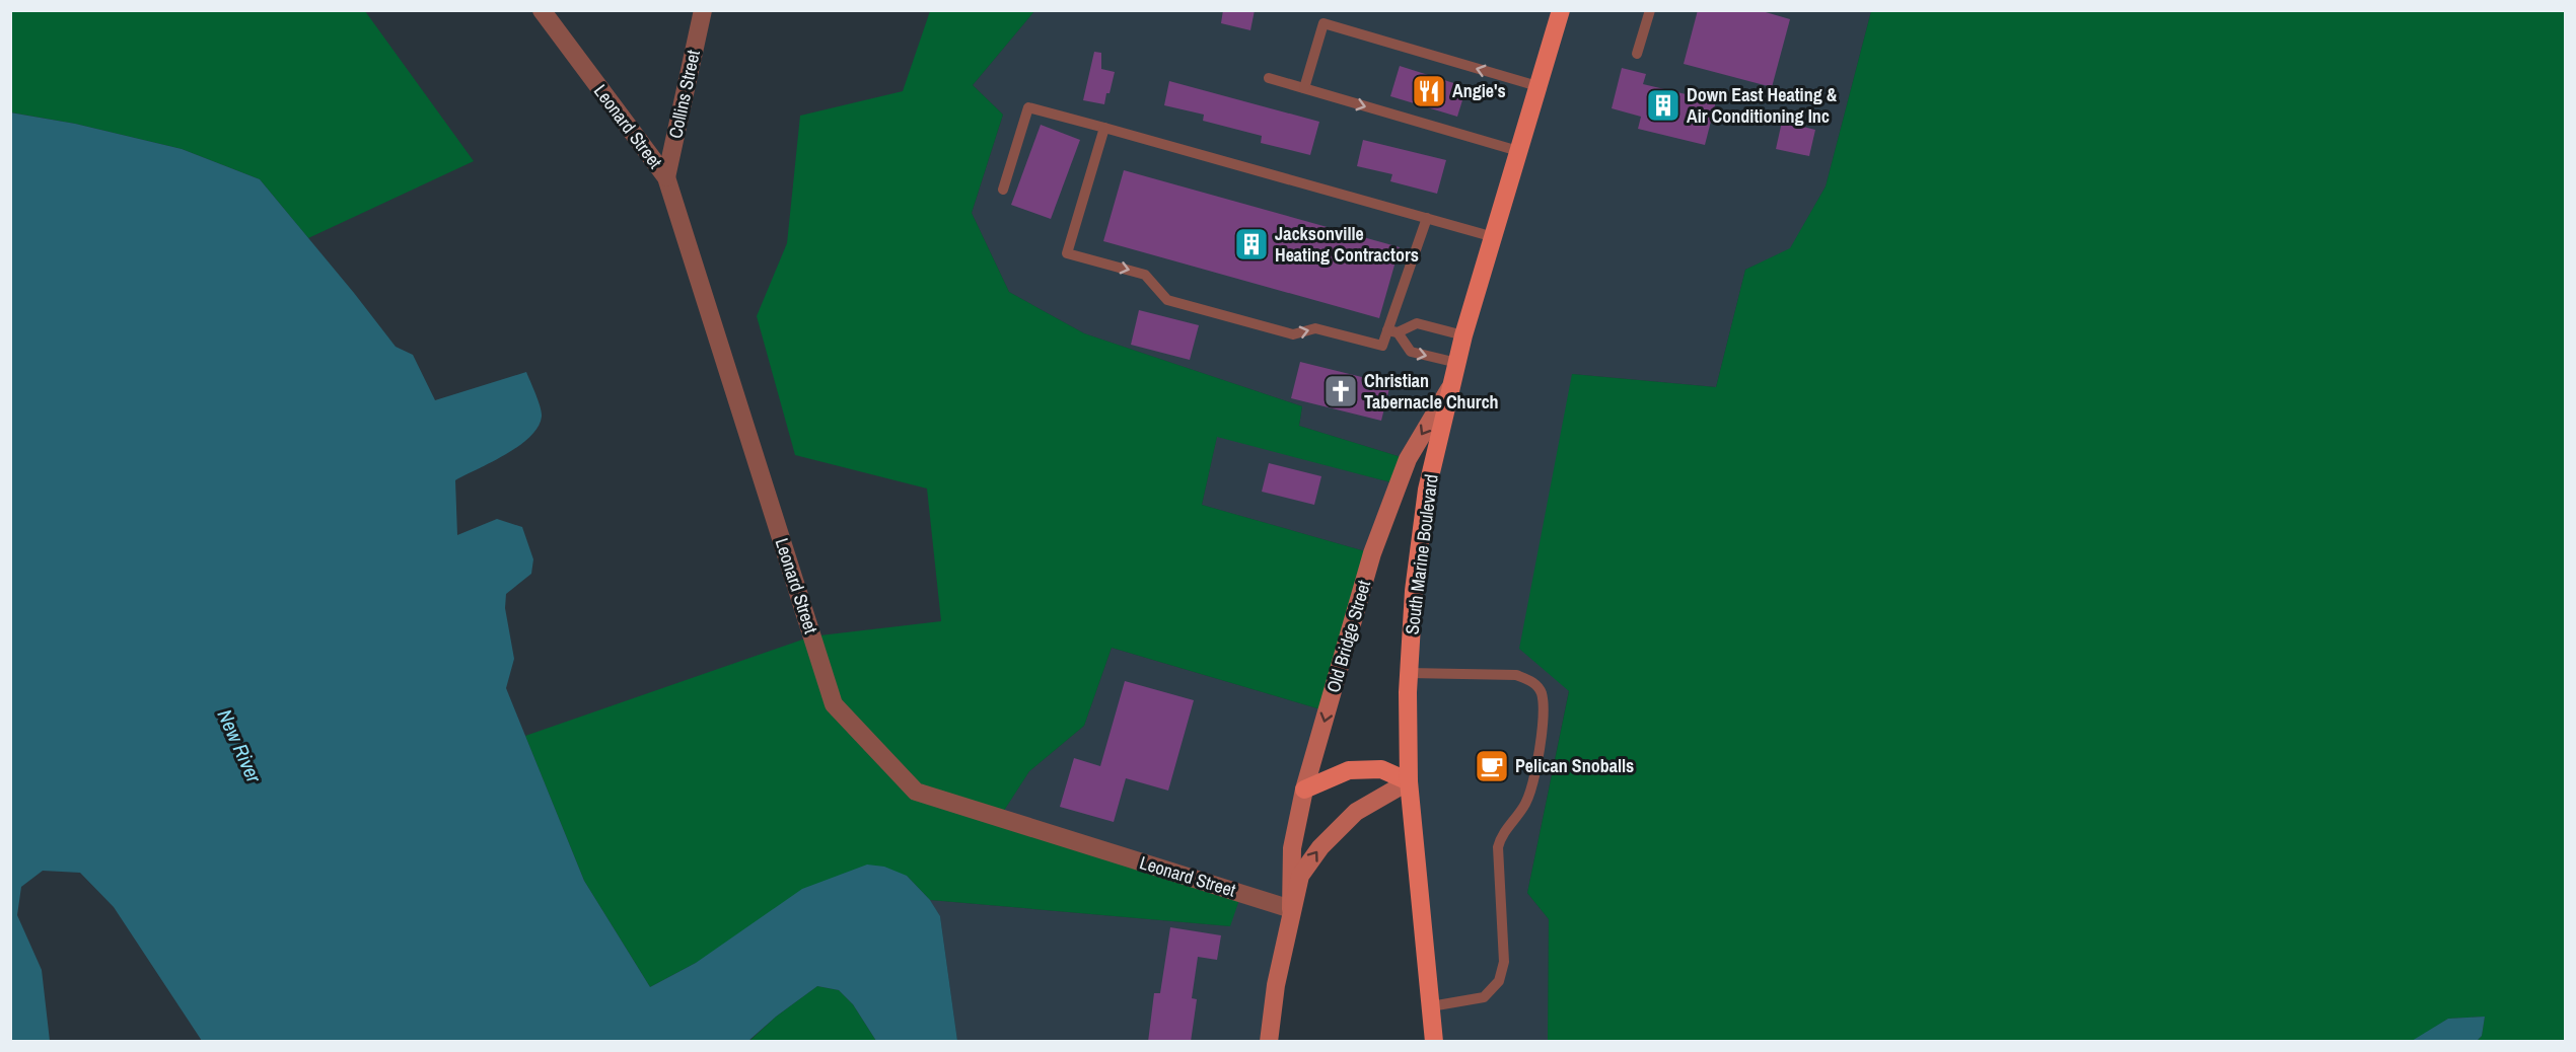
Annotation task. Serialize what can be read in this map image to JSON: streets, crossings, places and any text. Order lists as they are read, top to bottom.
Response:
{
  "streets": {
    "main road": ["South Marine Boulevard", "Old Bridge Street"],
    "street": ["Collins Street", "Leonard Street"]
  },
  "crossings": [
    ["Collins Street", "Leonard Street"],
    ["Leonard Street", "Old Bridge Street"],
    ["South Marine Boulevard", "Old Bridge Street"]
  ],
  "water": ["New River"],
  "places": {
    "restaurant": ["Angie's"],
    "building": ["Down East Heating & Air Conditioning Inc", "Jacksonville Heating Contractors"],
    "church": ["Christian Tabernacle Church"],
    "cafe": ["Pelican Snoballs"]
  }
}
